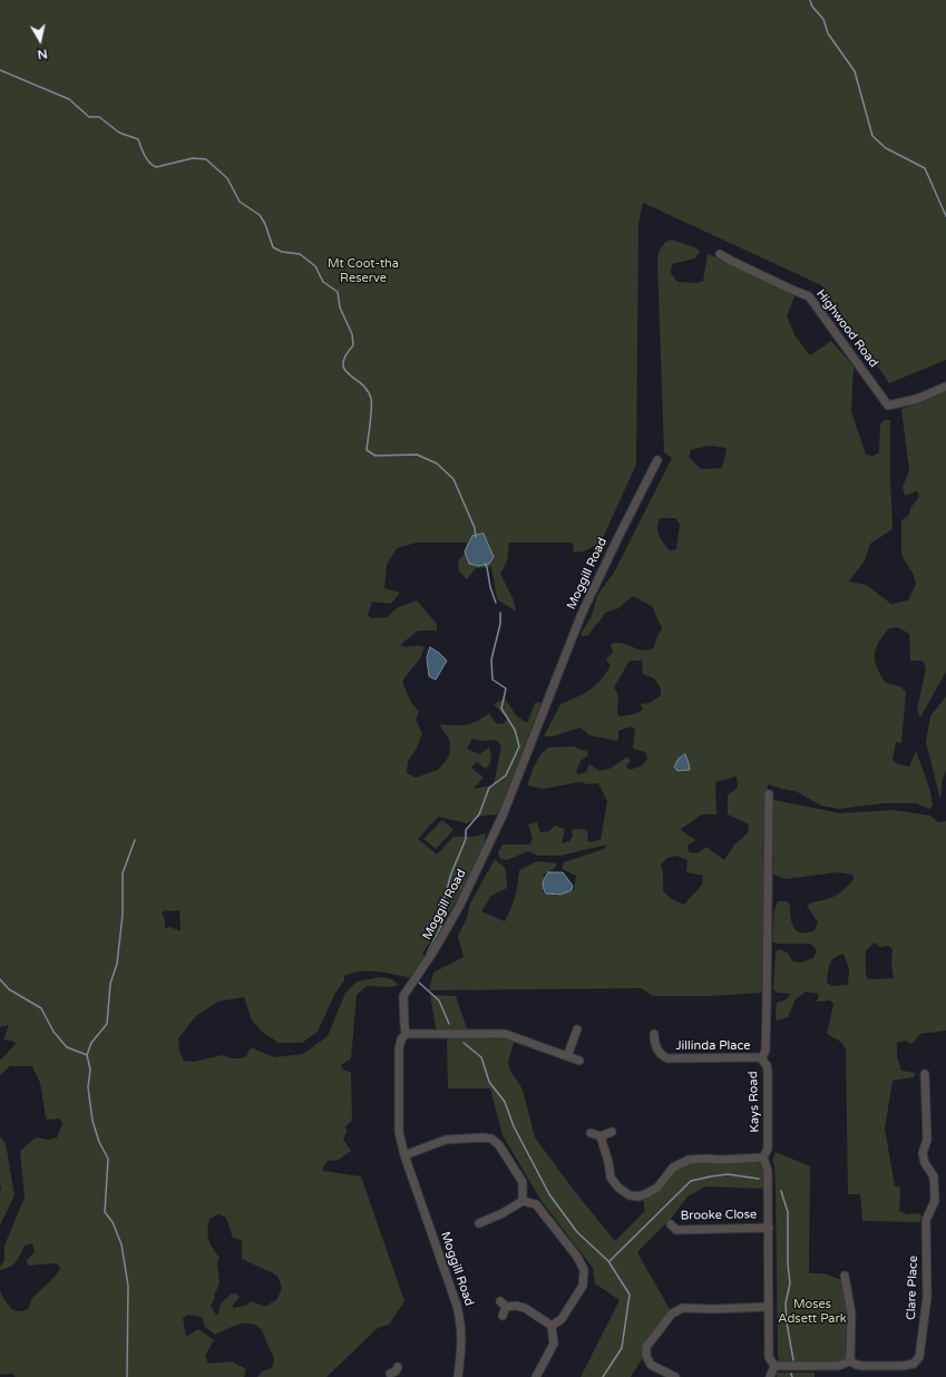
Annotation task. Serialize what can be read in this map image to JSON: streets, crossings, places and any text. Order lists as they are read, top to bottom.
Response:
{
  "streets": {
    "street": [
      "Highwood Road",
      "Moggill Road",
      "Jillinda Place",
      "Kays Road",
      "Brooke Close",
      "Clare Place"
    ]
  },
  "crossings": [
    ["Jillinda Place", "Kays Road"],
    ["Kays Road", "Brooke Close"],
    ["Kays Road", "Clare Place"]
  ],
  "parks": ["Mt Coot-tha Reserve", "Moses Adsett Park"],
  "north": "bottom"
}
